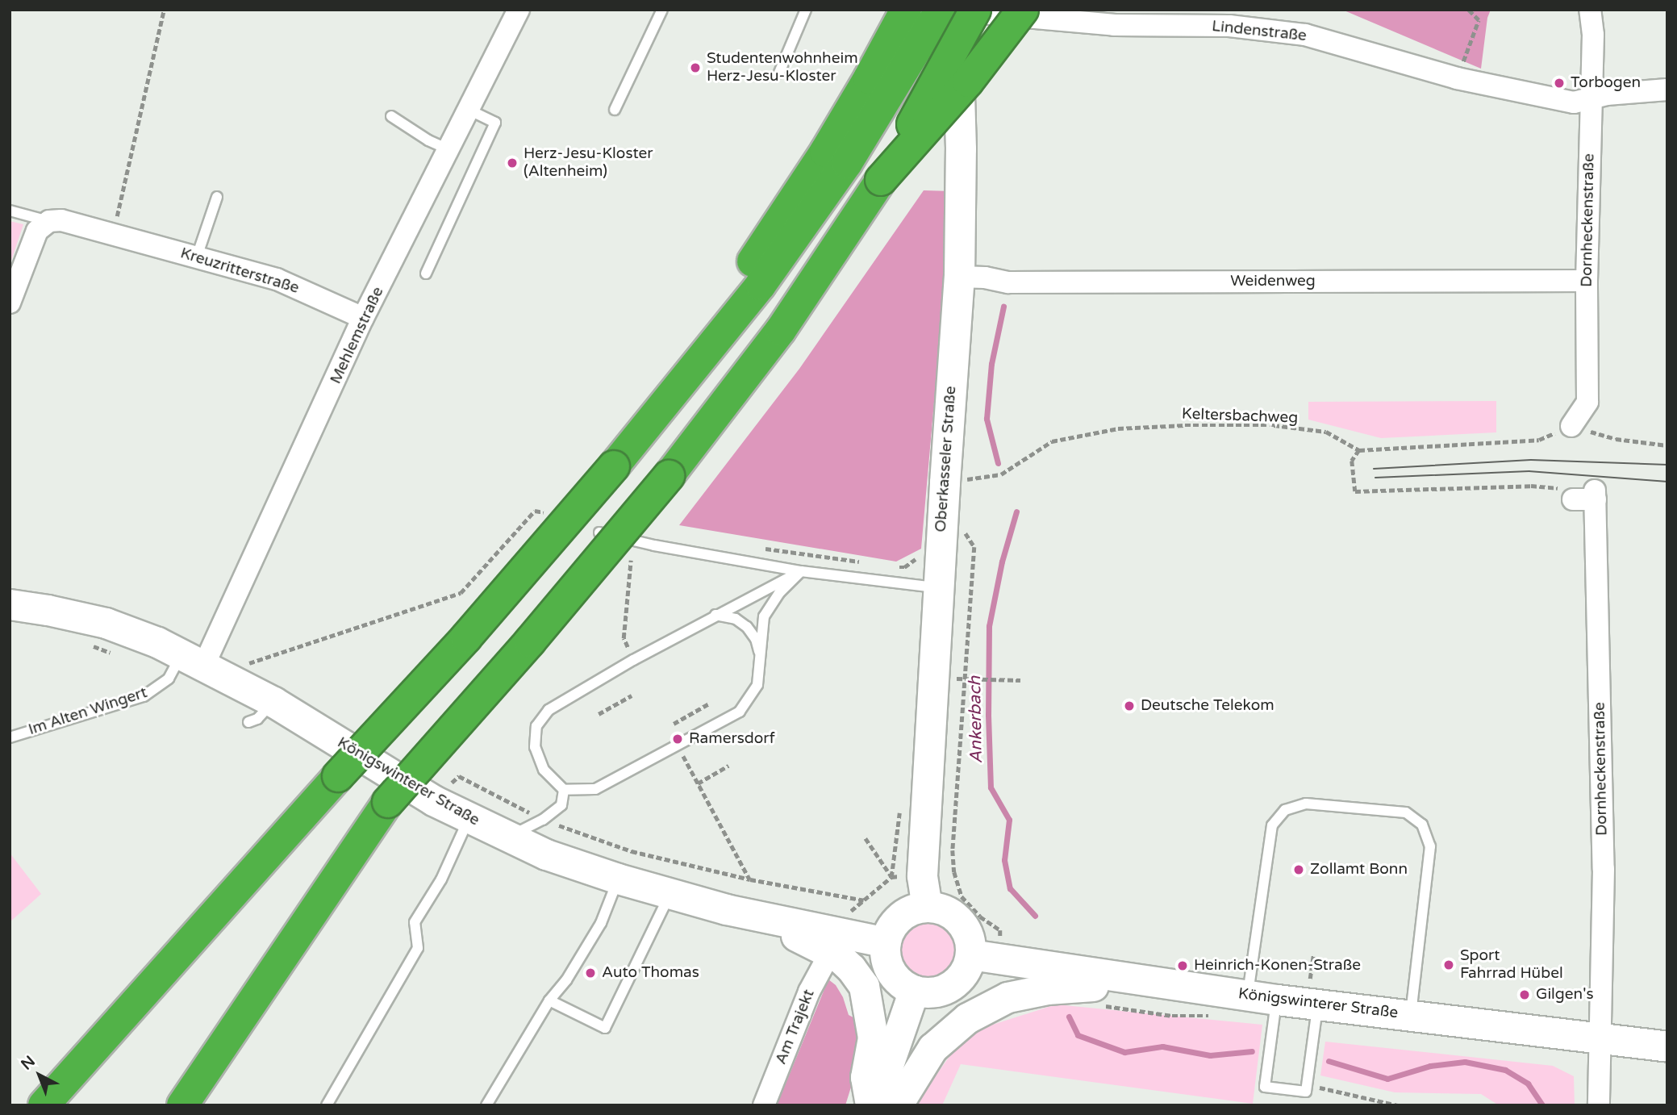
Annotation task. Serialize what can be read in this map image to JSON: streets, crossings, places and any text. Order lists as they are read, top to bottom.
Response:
{
  "streets": {
    "main road": ["Oberkasseler Straße", "Königswinterer Straße"],
    "street": [
      "Lindenstraße",
      "Dornheckenstraße",
      "Kreuzritterstraße",
      "Weidenweg",
      "Mehlemstraße",
      "Am Trajekt"
    ],
    "lane": ["Im Alten Wingert"],
    "path": ["Keltersbachweg"]
  },
  "crossings": [
    ["Lindenstraße", "Dornheckenstraße"],
    ["Lindenstraße", "Oberkasseler Straße"],
    ["Dornheckenstraße", "Weidenweg"],
    ["Dornheckenstraße", "Königswinterer Straße"],
    ["Kreuzritterstraße", "Mehlemstraße"],
    ["Weidenweg", "Oberkasseler Straße"],
    ["Mehlemstraße", "Im Alten Wingert"],
    ["Mehlemstraße", "Königswinterer Straße"],
    ["Oberkasseler Straße", "Königswinterer Straße"],
    ["Im Alten Wingert", "Königswinterer Straße"]
  ],
  "water": ["Ankerbach"],
  "places": [
    "Studentenwohnheim Herz-Jesu-Kloster",
    "Torbogen",
    "Herz-Jesu-Kloster (Altenheim)",
    "Deutsche Telekom",
    "Ramersdorf",
    "Zollamt Bonn",
    "Sport Fahrrad Hübel",
    "Heinrich-Konen-Straße",
    "Auto Thomas",
    "Gilgen's"
  ],
  "north": "top left"
}
